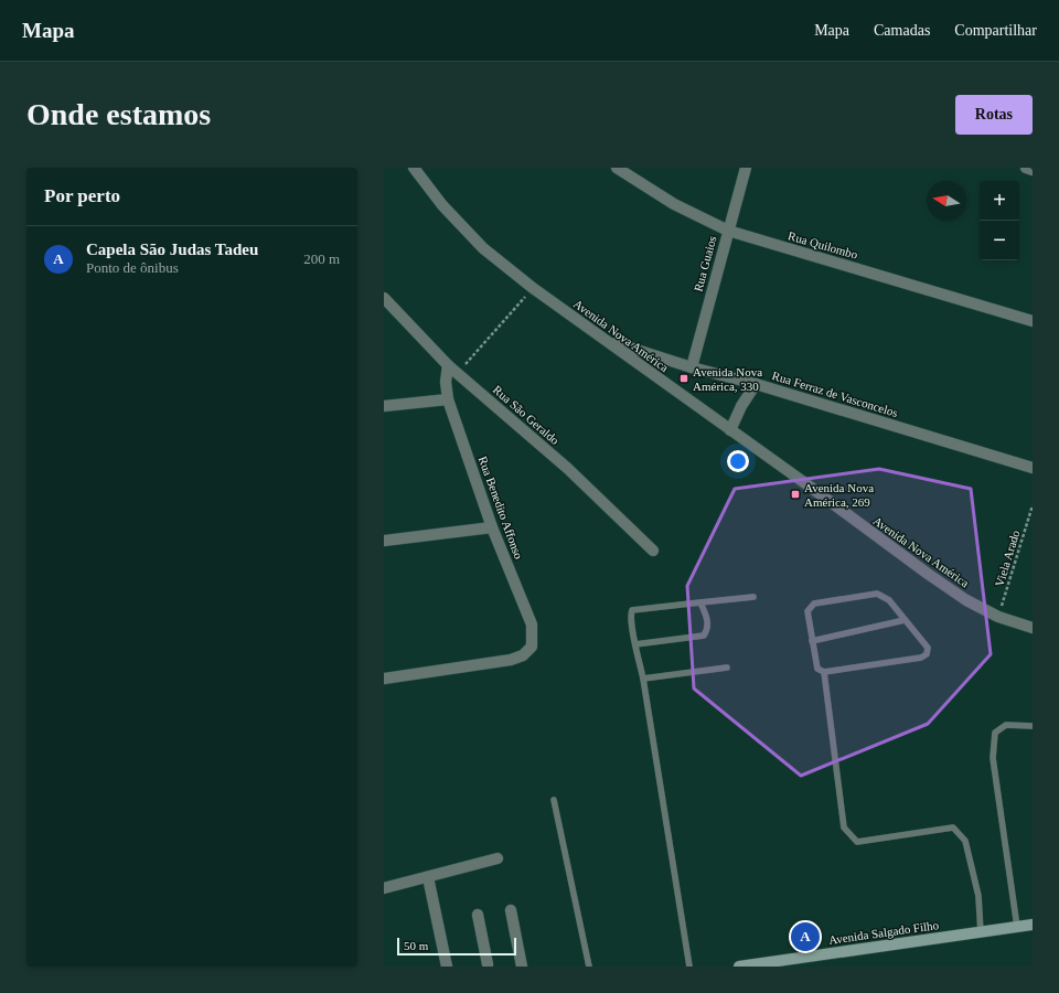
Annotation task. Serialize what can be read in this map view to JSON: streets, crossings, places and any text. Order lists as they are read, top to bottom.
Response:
{
  "streets": {
    "main road": ["Avenida Salgado Filho"],
    "street": [
      "Rua Quilombo",
      "Rua Guaios",
      "Avenida Nova América",
      "Rua Ferraz de Vasconcelos",
      "Rua São Geraldo",
      "Rua Benedito Affonso"
    ],
    "path": ["Viela Arado"]
  },
  "crossings": [
    ["Rua Quilombo", "Rua Guaios"],
    ["Rua Guaios", "Rua Ferraz de Vasconcelos"],
    ["Avenida Nova América", "Rua Ferraz de Vasconcelos"],
    ["Avenida Nova América", "Viela Arado"],
    ["Rua São Geraldo", "Rua Benedito Affonso"]
  ],
  "places": {
    "transit": ["Avenida Nova América, 330", "Avenida Nova América, 269"]
  },
  "scale_bar": "50 m",
  "north": "left",
  "page": {
    "header": "Mapa",
    "nav": ["Mapa", "Camadas", "Compartilhar"],
    "buttons": "Rotas",
    "title": "Onde estamos",
    "heading": "Por perto",
    "map_buttons": ["+", "−"],
    "list": [
      {
        "mark": "A",
        "name": "Capela São Judas Tadeu",
        "note": "Ponto de ônibus",
        "value": "200 m"
      }
    ],
    "pins": "A",
    "scale": "50 m"
  }
}
